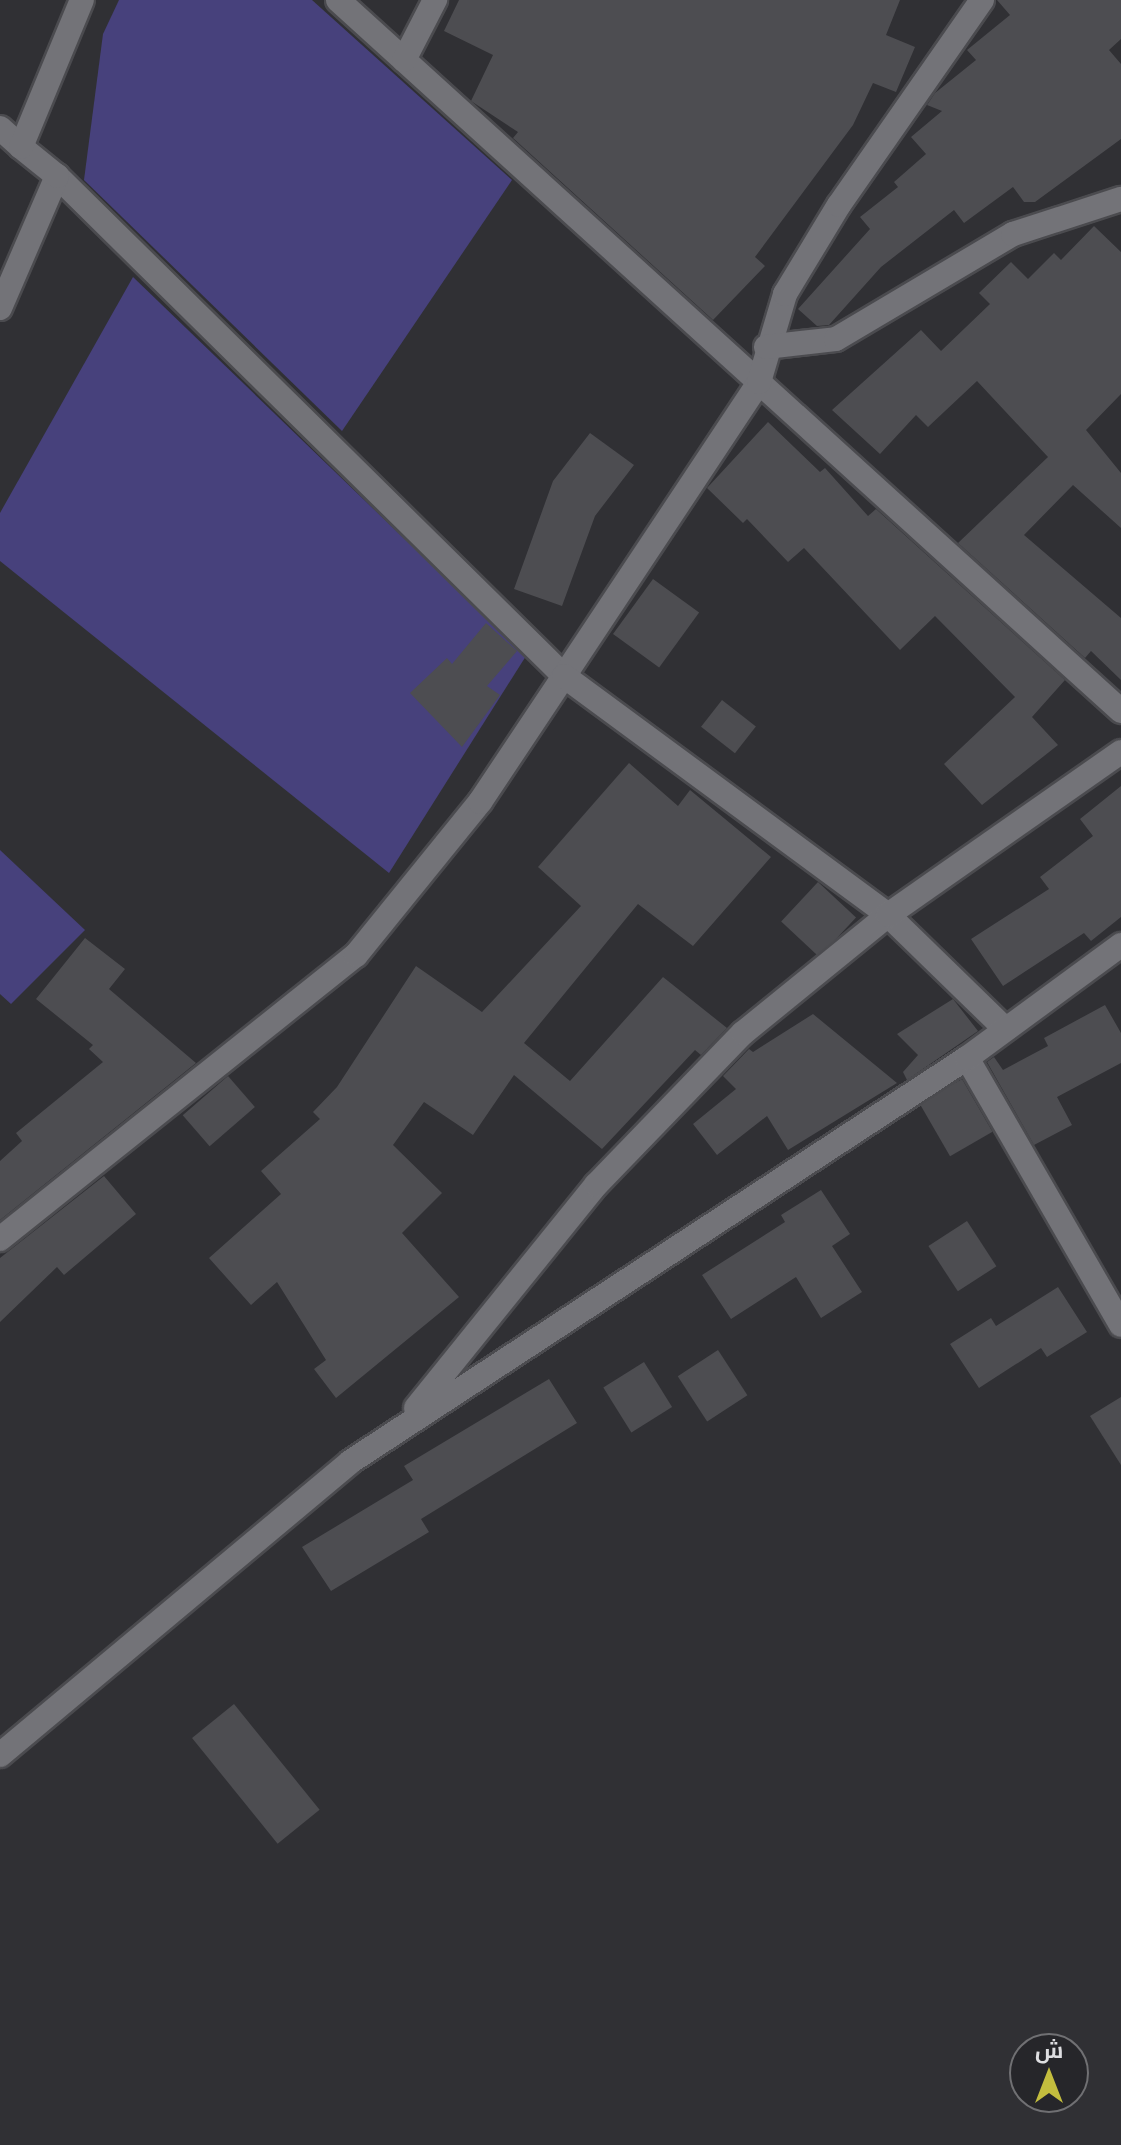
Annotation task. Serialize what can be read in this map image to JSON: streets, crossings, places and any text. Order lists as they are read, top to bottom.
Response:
{
  "north": "top"
}
